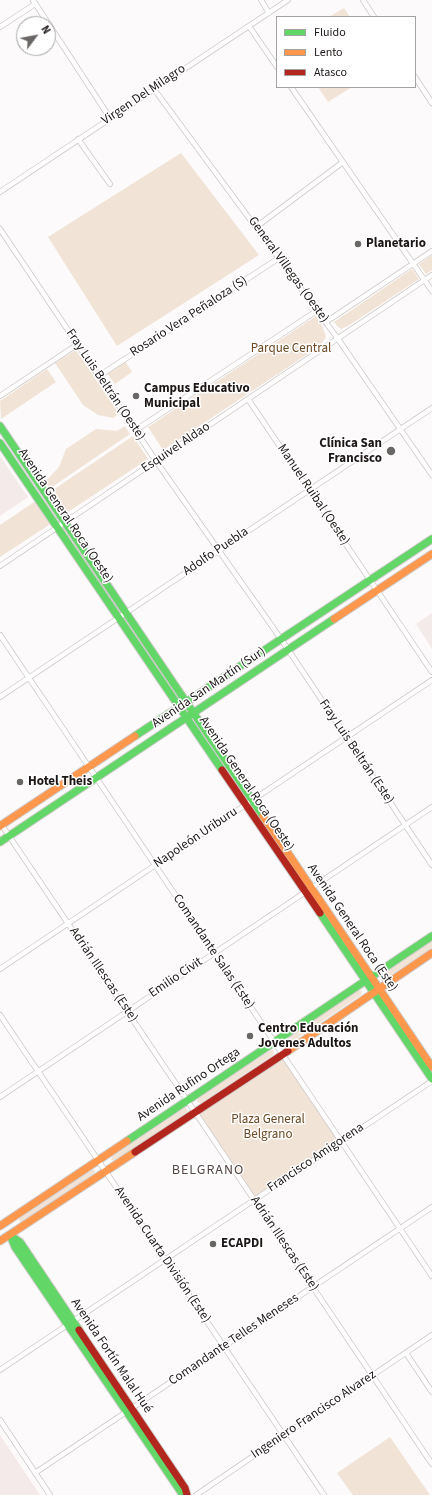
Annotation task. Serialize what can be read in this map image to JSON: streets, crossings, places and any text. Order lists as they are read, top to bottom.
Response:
{
  "streets": {
    "main road": [
      "Avenida General Roca (Oeste)",
      "Avenida San Martín (Sur)",
      "Avenida General Roca (Este)",
      "Avenida Rufino Ortega",
      "Avenida Fortín Malal Hué"
    ],
    "street": [
      "Virgen Del Milagro",
      "General Villegas (Oeste)",
      "Rosario Vera Peñaloza (S)",
      "Fray Luis Beltrán (Oeste)",
      "Esquivel Aldao",
      "Manuel Ruibal (Oeste)",
      "Adolfo Puebla",
      "Fray Luis Beltrán (Este)",
      "Napoleón Uriburu",
      "Comandante Salas (Este)",
      "Adrián Illescas (Este)",
      "Emilio Civit",
      "Francisco Amigorena",
      "Avenida Cuarta División (Este)",
      "Comandante Telles Meneses",
      "Ingeniero Francisco Alvarez"
    ]
  },
  "crossings": [
    ["Virgen Del Milagro", "General Villegas (Oeste)"],
    ["General Villegas (Oeste)", "Rosario Vera Peñaloza (S)"],
    ["General Villegas (Oeste)", "Esquivel Aldao"],
    ["General Villegas (Oeste)", "Adolfo Puebla"],
    ["Rosario Vera Peñaloza (S)", "Fray Luis Beltrán (Oeste)"],
    ["Fray Luis Beltrán (Oeste)", "Esquivel Aldao"],
    ["Fray Luis Beltrán (Oeste)", "Adolfo Puebla"],
    ["Fray Luis Beltrán (Oeste)", "Avenida San Martín (Sur)"],
    ["Fray Luis Beltrán (Oeste)", "Fray Luis Beltrán (Este)"],
    ["Esquivel Aldao", "Manuel Ruibal (Oeste)"],
    ["Esquivel Aldao", "Avenida General Roca (Oeste)"],
    ["Manuel Ruibal (Oeste)", "Adolfo Puebla"],
    ["Manuel Ruibal (Oeste)", "Avenida San Martín (Sur)"],
    ["Avenida General Roca (Oeste)", "Adolfo Puebla"],
    ["Avenida General Roca (Oeste)", "Avenida San Martín (Sur)"],
    ["Avenida General Roca (Oeste)", "Napoleón Uriburu"],
    ["Avenida General Roca (Oeste)", "Avenida General Roca (Este)"],
    ["Avenida General Roca (Oeste)", "Emilio Civit"],
    ["Adolfo Puebla", "Comandante Salas (Este)"],
    ["Avenida San Martín (Sur)", "Fray Luis Beltrán (Este)"],
    ["Avenida San Martín (Sur)", "Avenida General Roca (Este)"],
    ["Avenida San Martín (Sur)", "Comandante Salas (Este)"],
    ["Avenida San Martín (Sur)", "Adrián Illescas (Este)"],
    ["Fray Luis Beltrán (Este)", "Napoleón Uriburu"],
    ["Fray Luis Beltrán (Este)", "Emilio Civit"],
    ["Napoleón Uriburu", "Avenida General Roca (Este)"],
    ["Napoleón Uriburu", "Comandante Salas (Este)"],
    ["Napoleón Uriburu", "Adrián Illescas (Este)"],
    ["Avenida General Roca (Este)", "Emilio Civit"],
    ["Avenida General Roca (Este)", "Avenida Rufino Ortega"],
    ["Comandante Salas (Este)", "Emilio Civit"],
    ["Comandante Salas (Este)", "Avenida Rufino Ortega"],
    ["Comandante Salas (Este)", "Francisco Amigorena"],
    ["Comandante Salas (Este)", "Comandante Telles Meneses"],
    ["Adrián Illescas (Este)", "Emilio Civit"],
    ["Adrián Illescas (Este)", "Avenida Rufino Ortega"],
    ["Adrián Illescas (Este)", "Francisco Amigorena"],
    ["Adrián Illescas (Este)", "Comandante Telles Meneses"],
    ["Adrián Illescas (Este)", "Ingeniero Francisco Alvarez"],
    ["Emilio Civit", "Avenida Cuarta División (Este)"],
    ["Avenida Rufino Ortega", "Avenida Cuarta División (Este)"],
    ["Avenida Rufino Ortega", "Avenida Fortín Malal Hué"],
    ["Francisco Amigorena", "Avenida Cuarta División (Este)"],
    ["Francisco Amigorena", "Avenida Fortín Malal Hué"],
    ["Avenida Cuarta División (Este)", "Comandante Telles Meneses"],
    ["Avenida Cuarta División (Este)", "Ingeniero Francisco Alvarez"],
    ["Comandante Telles Meneses", "Avenida Fortín Malal Hué"]
  ],
  "districts": ["BELGRANO"],
  "parks": ["Parque Central", "Plaza General Belgrano"],
  "places": [
    "Planetario",
    "Campus Educativo Municipal",
    "Clínica San Francisco",
    "Hotel Theis",
    "Centro Educación Jovenes Adultos",
    "ECAPDI"
  ],
  "legend": ["Fluido", "Lento", "Atasco"],
  "north": "top right"
}
